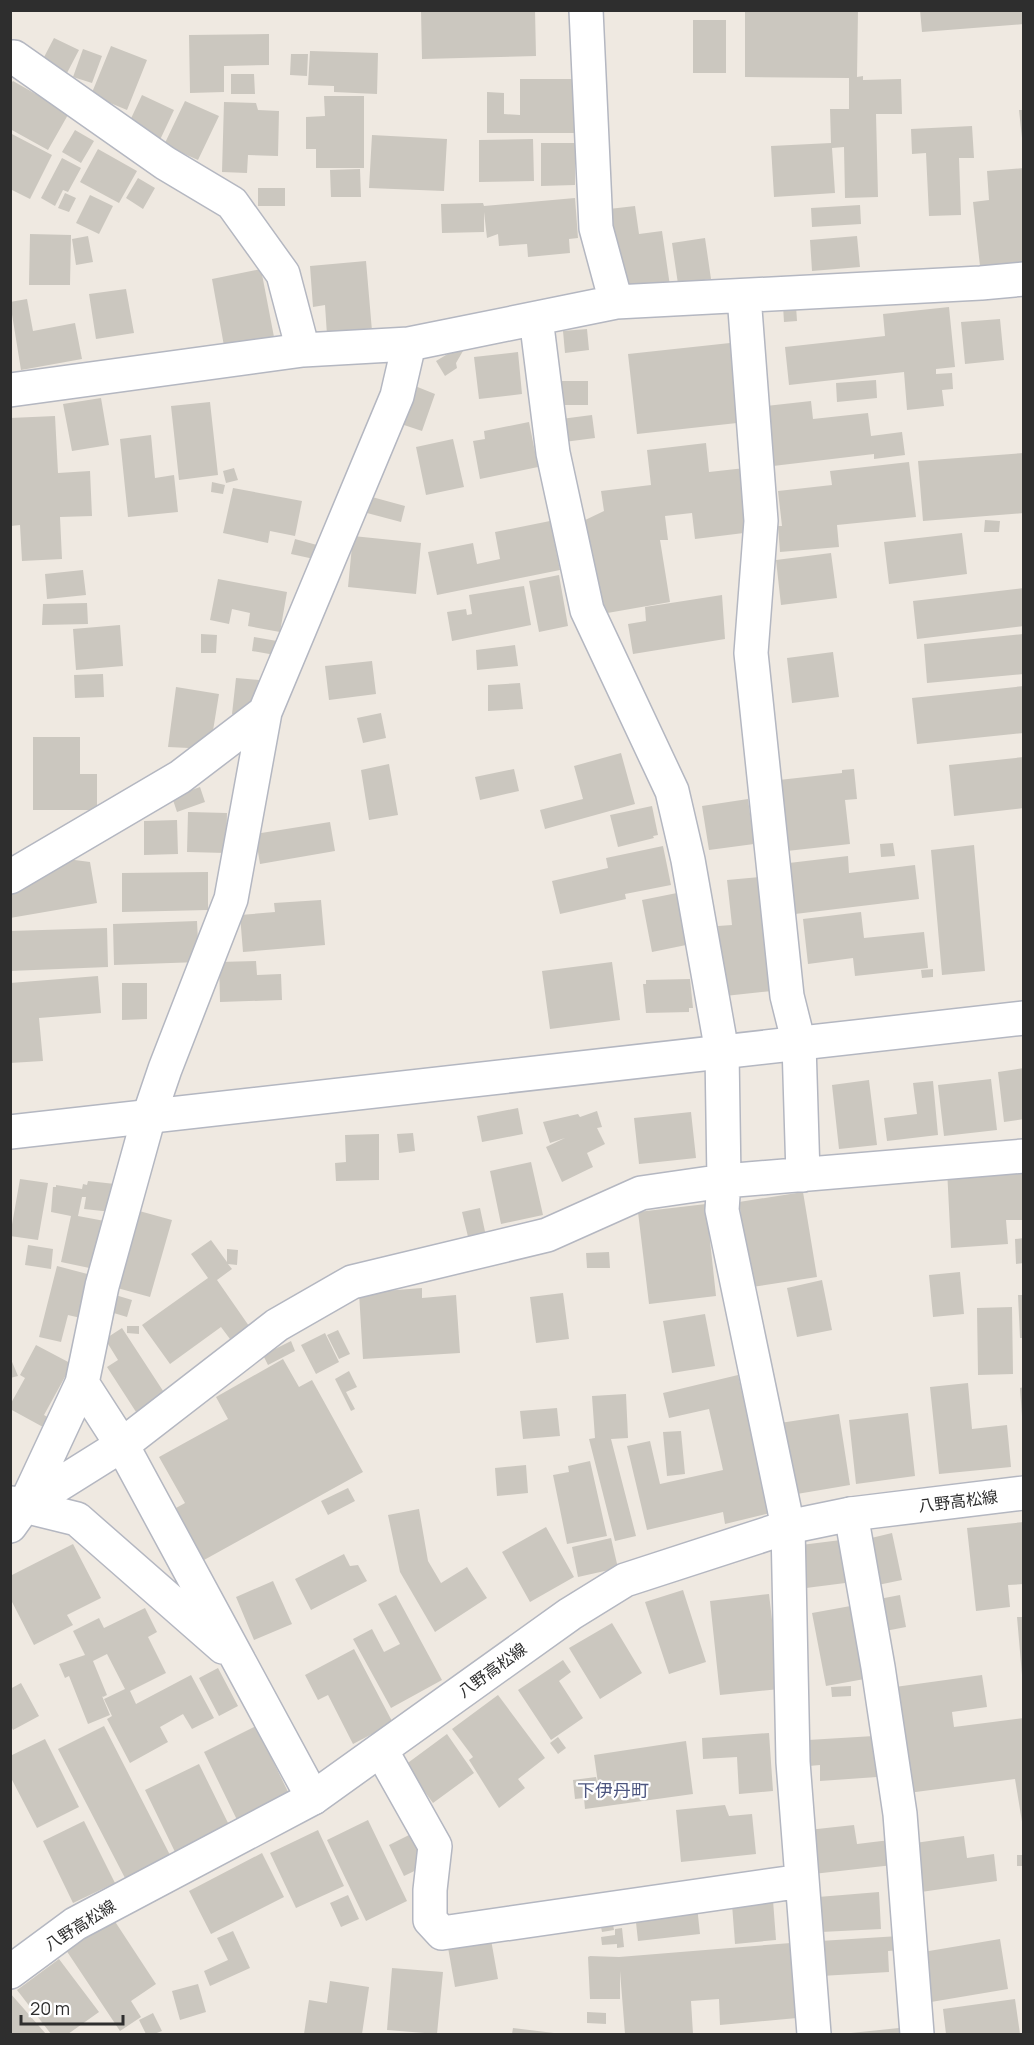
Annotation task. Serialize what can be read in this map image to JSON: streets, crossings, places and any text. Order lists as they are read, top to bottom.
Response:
{
  "streets": {
    "street": ["八野高松線"]
  },
  "districts": ["下伊丹町"],
  "scale_bar": "20 m"
}
